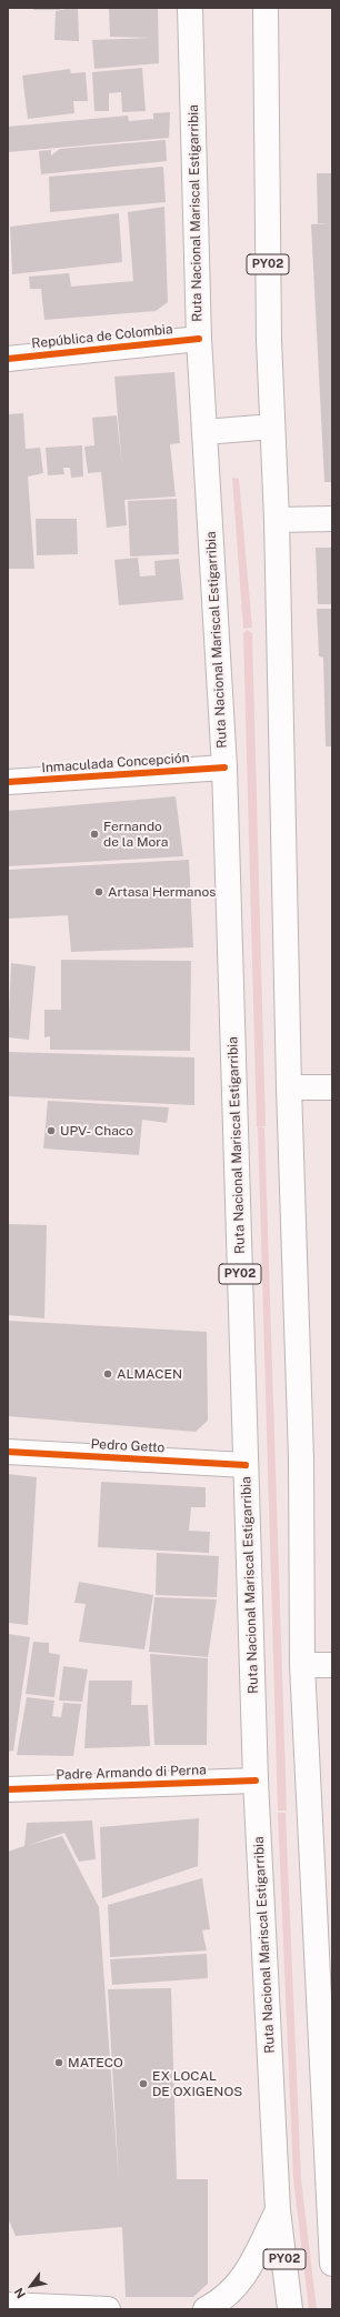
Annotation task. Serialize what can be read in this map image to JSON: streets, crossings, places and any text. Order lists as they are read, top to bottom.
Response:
{
  "streets": {
    "main road": [
      "Ruta Nacional Mariscal Estigarribia",
      "PY02",
      "República de Colombia",
      "Inmaculada Concepción",
      "Pedro Getto",
      "Padre Armando di Perna"
    ]
  },
  "crossings": [
    ["Ruta Nacional Mariscal Estigarribia", "República de Colombia"],
    ["Ruta Nacional Mariscal Estigarribia", "Inmaculada Concepción"],
    ["Ruta Nacional Mariscal Estigarribia", "Pedro Getto"],
    ["Ruta Nacional Mariscal Estigarribia", "Padre Armando di Perna"]
  ],
  "places": [
    "Fernando de la Mora",
    "Artasa Hermanos",
    "UPV- Chaco",
    "ALMACEN",
    "MATECO",
    "EX LOCAL DE OXIGENOS"
  ],
  "north": "bottom left"
}
